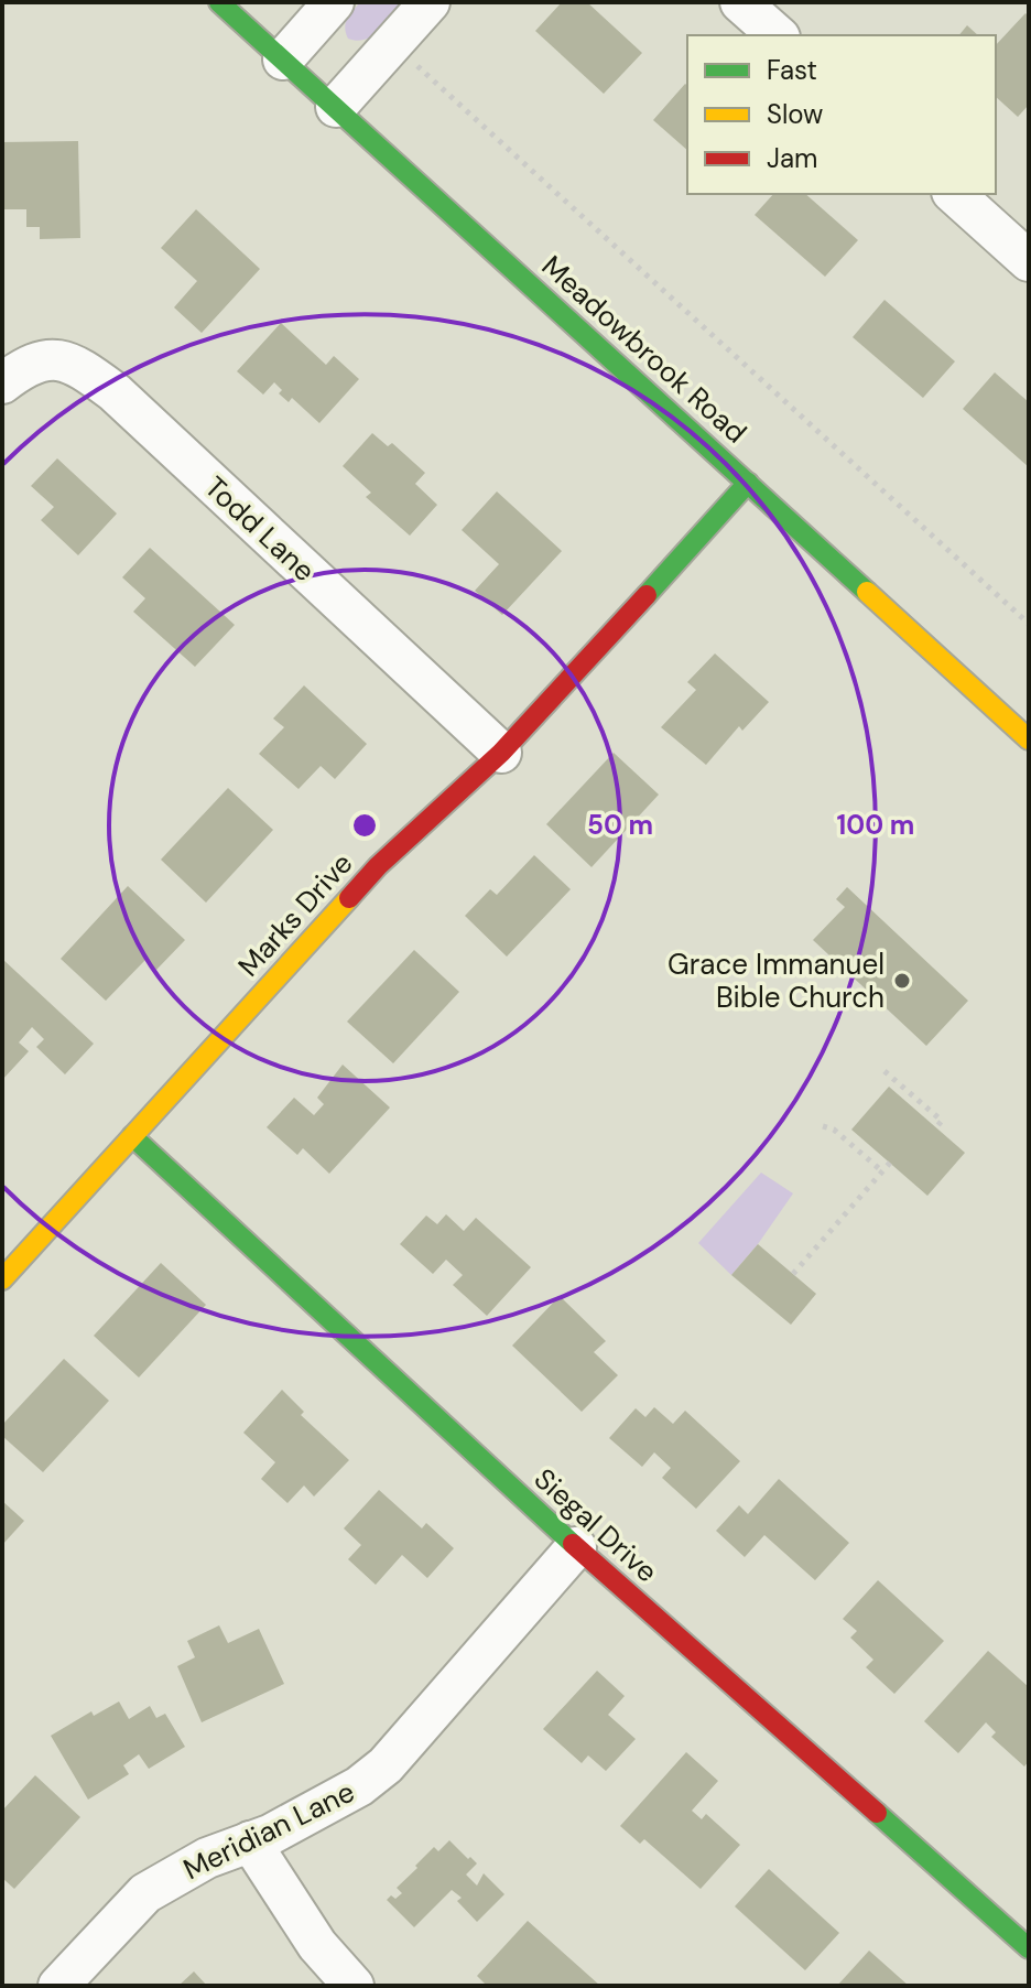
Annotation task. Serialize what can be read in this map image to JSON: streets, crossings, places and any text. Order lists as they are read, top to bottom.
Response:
{
  "streets": {
    "street": [
      "Meadowbrook Road",
      "Todd Lane",
      "Marks Drive",
      "Siegal Drive",
      "Meridian Lane"
    ]
  },
  "crossings": [
    ["Meadowbrook Road", "Marks Drive"],
    ["Todd Lane", "Marks Drive"],
    ["Marks Drive", "Siegal Drive"],
    ["Siegal Drive", "Meridian Lane"]
  ],
  "places": ["Grace Immanuel Bible Church"],
  "legend": ["Fast", "Slow", "Jam"],
  "rings": ["50 m", "100 m"]
}
